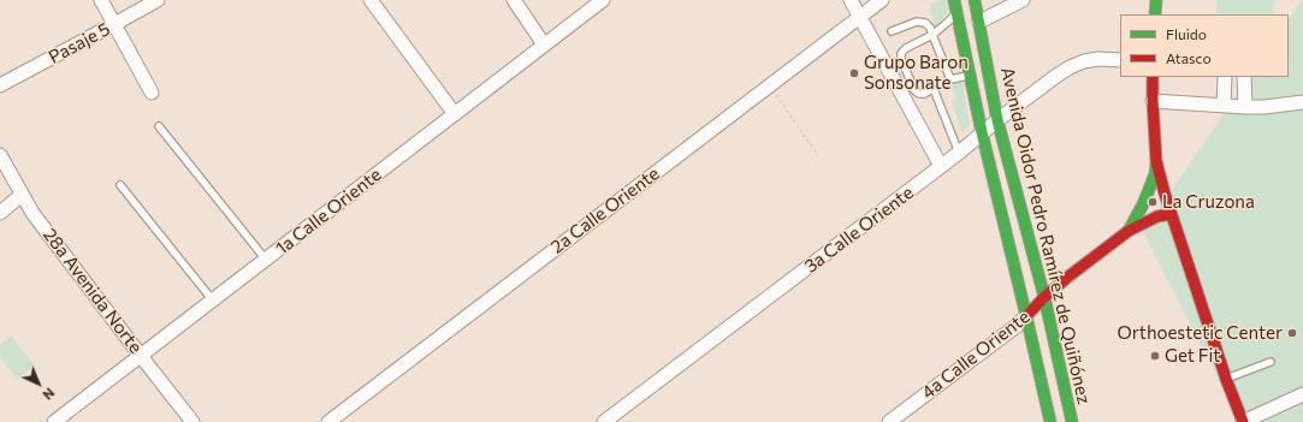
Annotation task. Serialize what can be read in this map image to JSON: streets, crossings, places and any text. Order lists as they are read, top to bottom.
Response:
{
  "streets": {
    "main road": ["Avenida Oidor Pedro Ramírez de Quiñónez", "4a Calle Oriente"],
    "street": [
      "Pasaje 5",
      "2a Calle Oriente",
      "1a Calle Oriente",
      "3a Calle Oriente",
      "28a Avenida Norte"
    ]
  },
  "crossings": [
    ["1a Calle Oriente", "28a Avenida Norte"],
    ["3a Calle Oriente", "Avenida Oidor Pedro Ramírez de Quiñónez"],
    ["Avenida Oidor Pedro Ramírez de Quiñónez", "4a Calle Oriente"]
  ],
  "places": [
    "Grupo Baron Sonsonate",
    "La Cruzona",
    "Orthoestetic Center",
    "Get Fit"
  ],
  "legend": ["Fluido", "Atasco"],
  "north": "bottom right"
}
